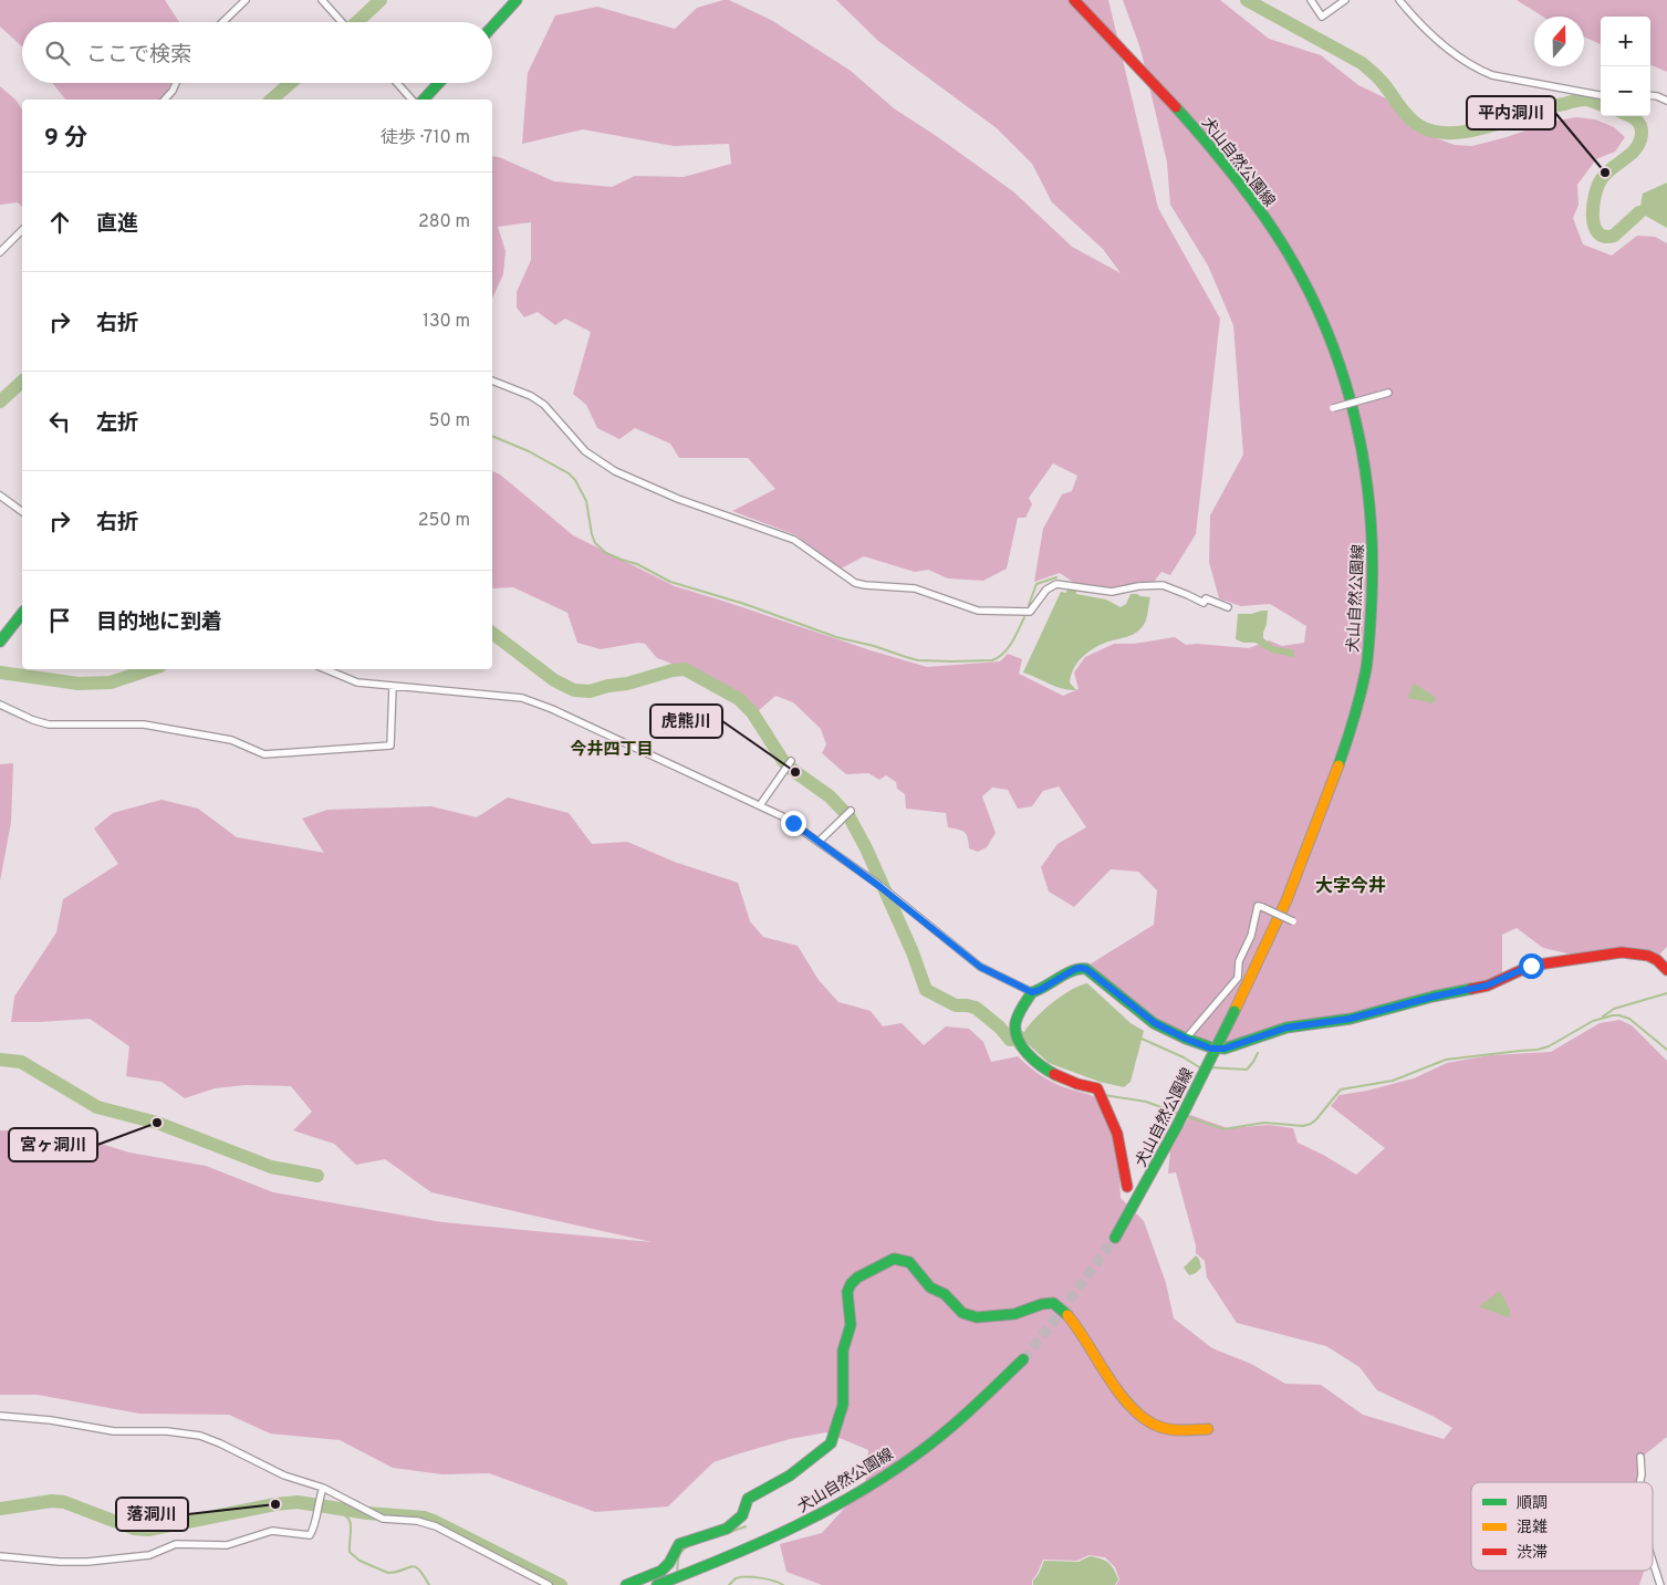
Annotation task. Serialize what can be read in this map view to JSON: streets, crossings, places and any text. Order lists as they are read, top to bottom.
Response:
{
  "streets": {
    "main road": ["犬山自然公園線"]
  },
  "districts": ["今井四丁目", "大字今井"],
  "places": [
    "平内洞川",
    "虎熊川",
    "宮ヶ洞川",
    "落洞川"
  ],
  "legend": ["順調", "混雑", "渋滞"],
  "north": "top",
  "page": {
    "map_buttons": ["+", "−"],
    "search": "ここで検索",
    "heading": ["9 分", "徒歩 · 710 m"],
    "list": [
      ["直進", "280 m"],
      ["右折", "130 m"],
      ["左折", "50 m"],
      ["右折", "250 m"],
      "目的地に到着"
    ]
  }
}
